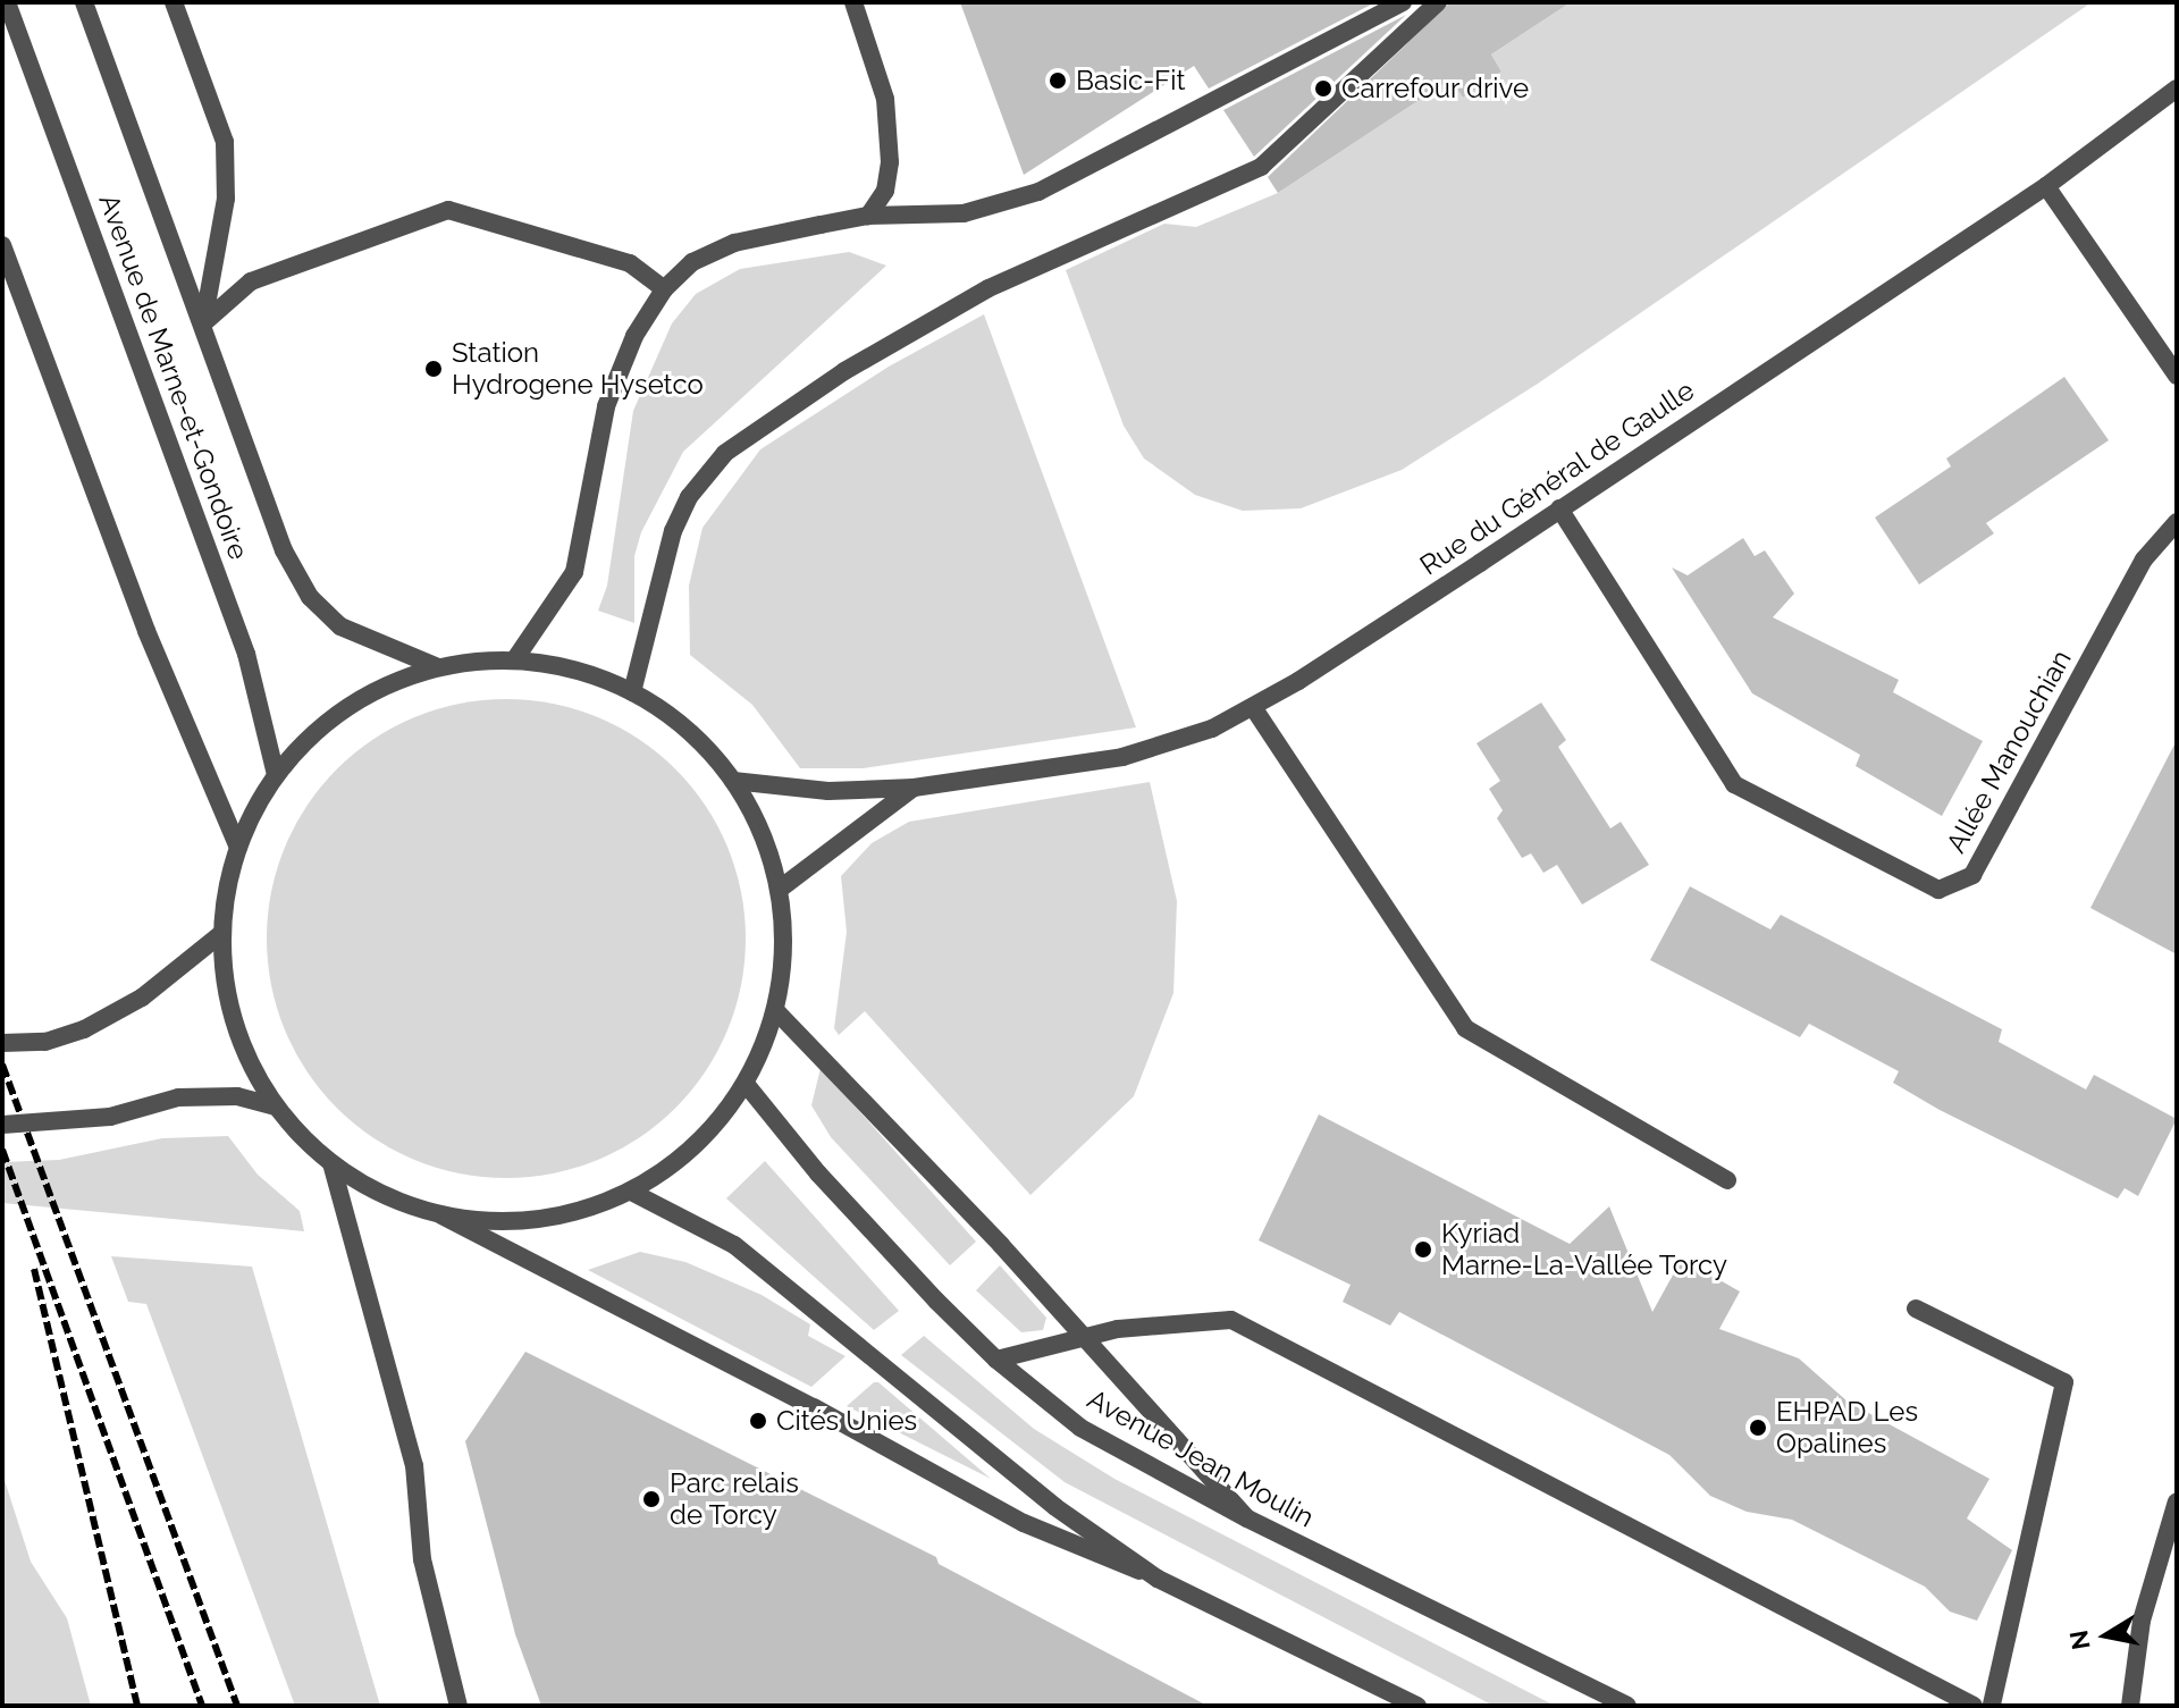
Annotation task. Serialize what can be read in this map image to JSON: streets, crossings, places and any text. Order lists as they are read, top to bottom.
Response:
{
  "streets": {
    "street": [
      "Avenue de Marne-et-Gondoire",
      "Rue du Général de Gaulle",
      "Allée Manouchian",
      "Avenue Jean Moulin"
    ]
  },
  "crossings": [
    ["Rue du Général de Gaulle", "Allée Manouchian"]
  ],
  "places": [
    "Basic-Fit",
    "Carrefour drive",
    "Station Hydrogene Hysetco",
    "Kyriad Marne-La-Vallée Torcy",
    "Cités Unies",
    "EHPAD Les Opalines",
    "Parc relais de Torcy"
  ],
  "north": "left"
}
